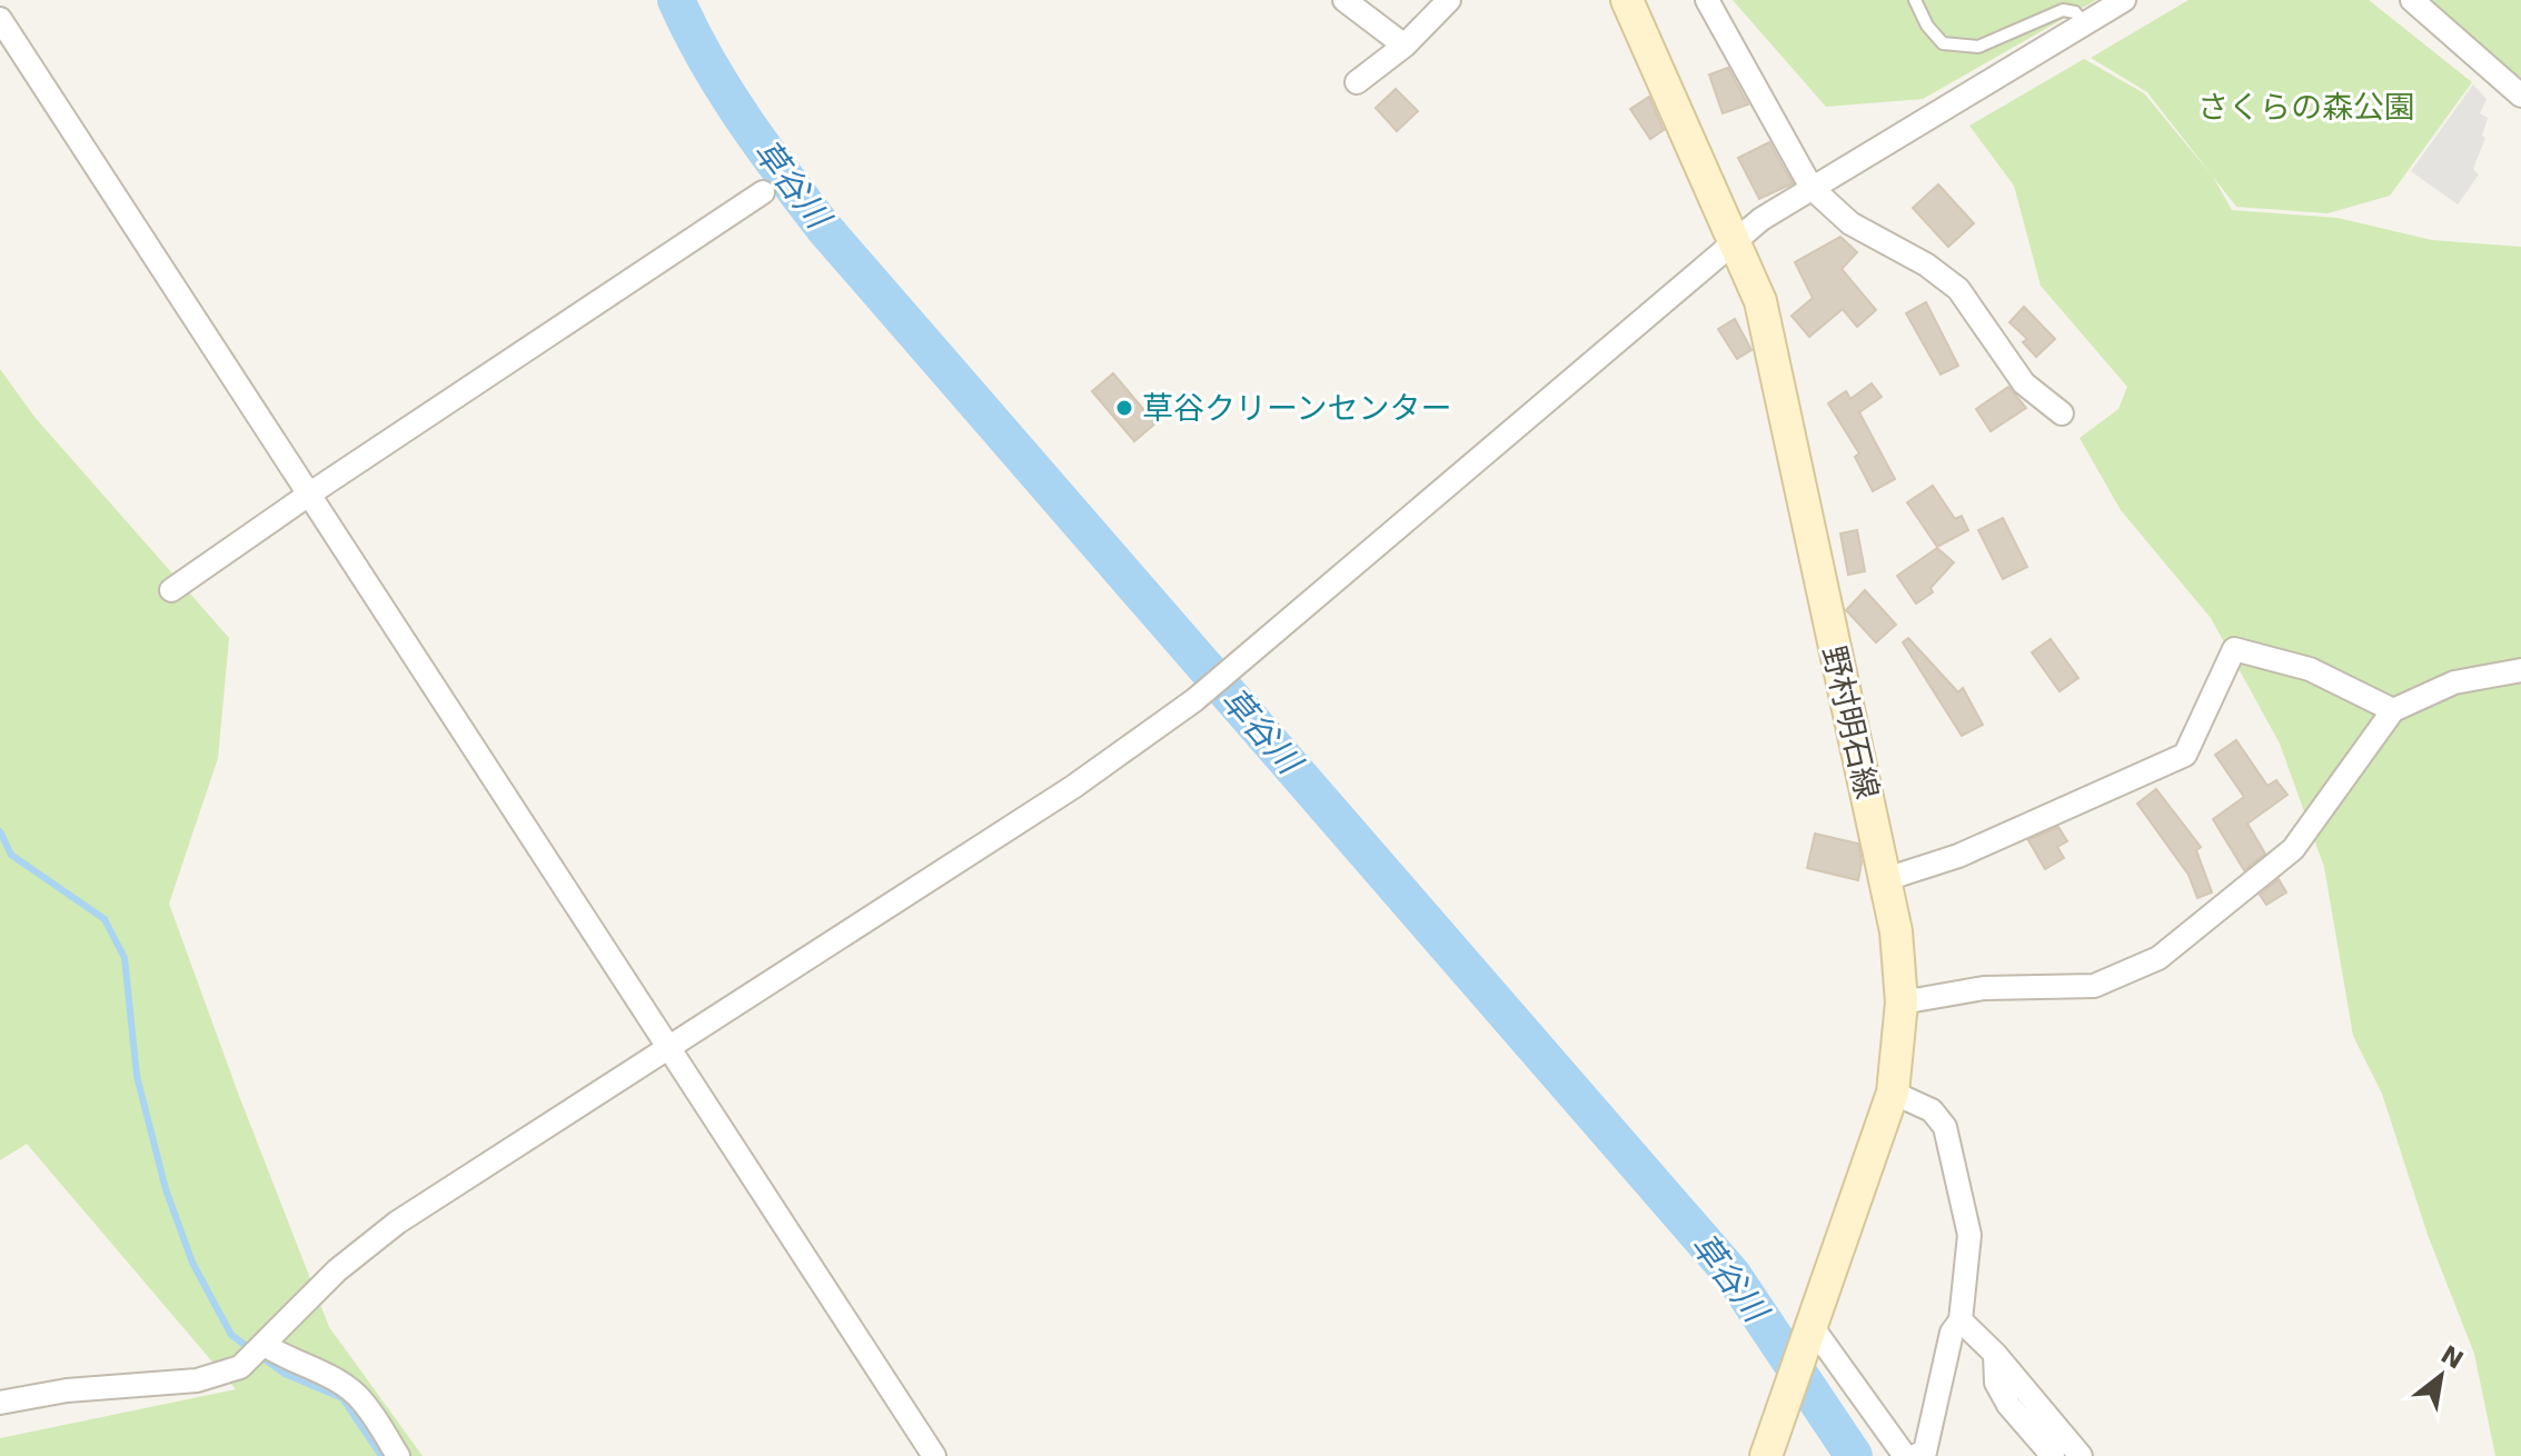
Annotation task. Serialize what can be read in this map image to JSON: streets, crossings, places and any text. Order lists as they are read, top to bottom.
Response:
{
  "streets": {
    "main road": ["野村明石線"]
  },
  "water": ["草谷川"],
  "parks": ["さくらの森公園"],
  "places": ["草谷クリーンセンター"],
  "north": "top right"
}
